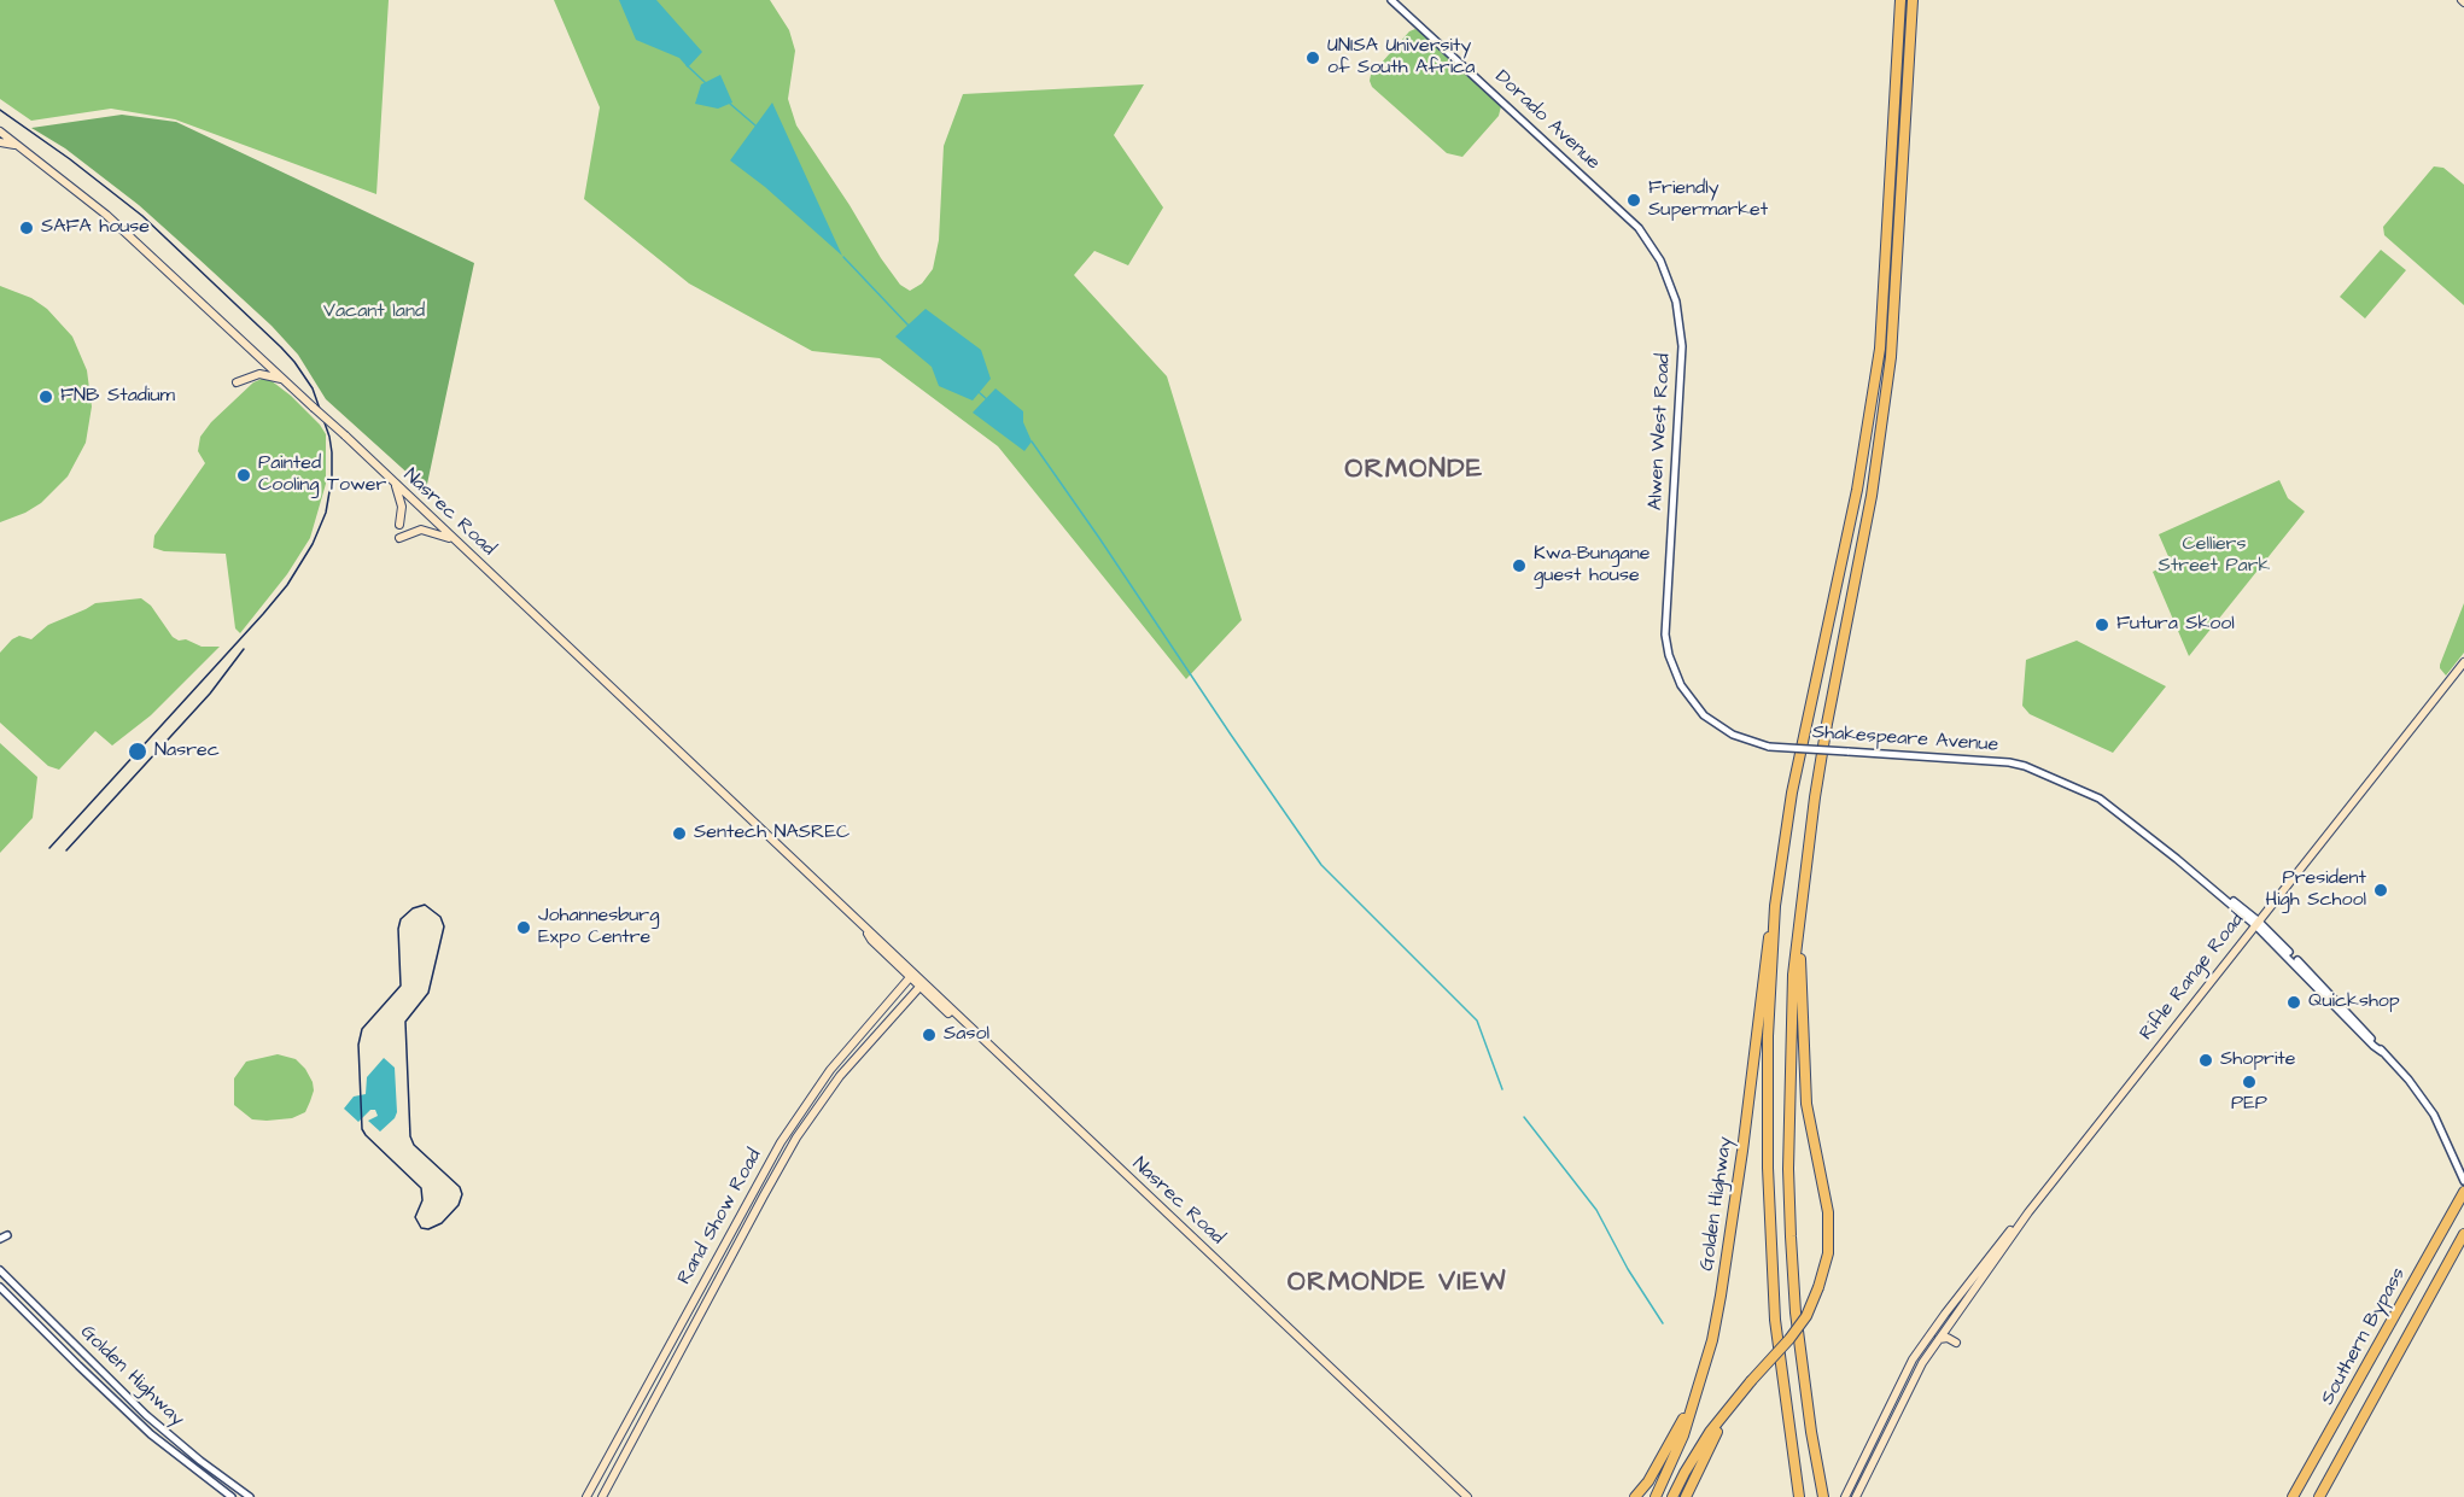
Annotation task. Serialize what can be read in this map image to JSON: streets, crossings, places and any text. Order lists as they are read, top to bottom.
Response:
{
  "streets": {
    "highway": ["Golden Highway", "Southern Bypass"],
    "main road": ["Nasrec Road", "Rifle Range Road", "Rand Show Road"],
    "street": ["Dorado Avenue", "Alwen West Road", "Shakespeare Avenue"]
  },
  "crossings": [
    ["Dorado Avenue", "Alwen West Road"],
    ["Alwen West Road", "Shakespeare Avenue"],
    ["Nasrec Road", "Rand Show Road"],
    ["Shakespeare Avenue", "Rifle Range Road"]
  ],
  "districts": ["ORMONDE", "ORMONDE VIEW"],
  "parks": ["Vacant land", "Celliers Street Park"],
  "places": [
    "UNISA University of South Africa",
    "Friendly Supermarket",
    "SAFA house",
    "FNB Stadium",
    "Painted Cooling Tower",
    "Kwa-Bungane guest house",
    "Futura Skool",
    "Nasrec",
    "Sentech NASREC",
    "President High School",
    "Johannesburg Expo Centre",
    "Quickshop",
    "Sasol",
    "Shoprite",
    "PEP"
  ]
}
